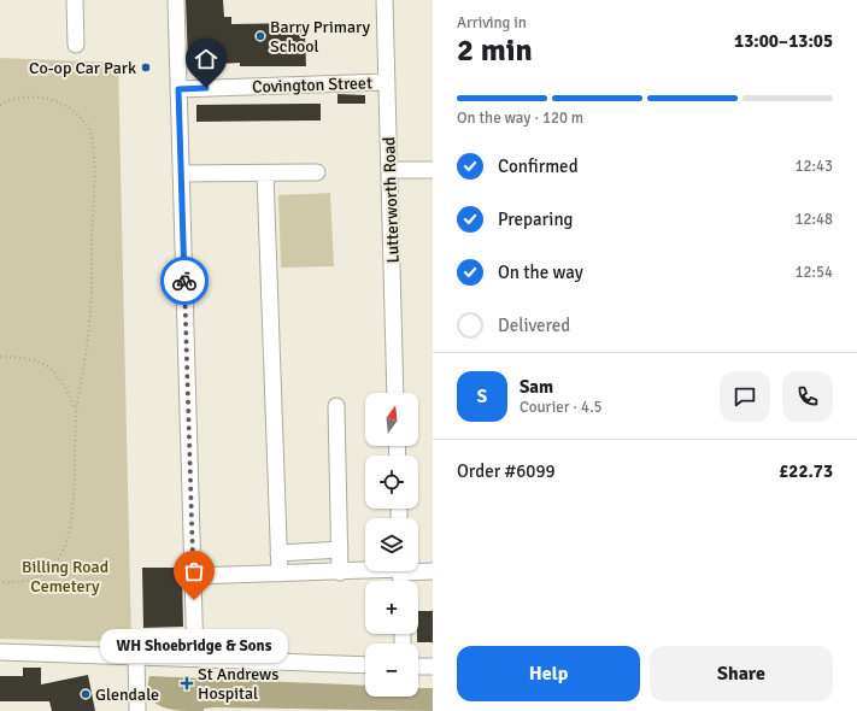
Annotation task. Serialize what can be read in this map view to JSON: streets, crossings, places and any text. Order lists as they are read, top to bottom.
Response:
{
  "streets": {
    "street": ["Covington Street", "Lutterworth Road"]
  },
  "crossings": [
    ["Covington Street", "Lutterworth Road"]
  ],
  "parks": ["Billing Road Cemetery"],
  "places": {
    "other": [
      "Barry Primary School",
      "Co-op Car Park",
      "WH Shoebridge & Sons",
      "Glendale"
    ],
    "health": ["St Andrews Hospital"]
  },
  "north": "top",
  "page": {
    "heading": ["2 min", "Arriving in", "13:00–13:05"],
    "panel": [
      "Sam",
      "Courier · 4.5",
      "Order #6099",
      "£22.73"
    ],
    "bar": "On the way · 120 m",
    "list": [
      ["Confirmed", "12:43"],
      ["Preparing", "12:48"],
      ["On the way", "12:54"],
      "Delivered"
    ],
    "round": "S",
    "map_buttons": ["+", "−"],
    "bubble": "WH Shoebridge & Sons",
    "buttons": ["Help", "Share"]
  }
}
